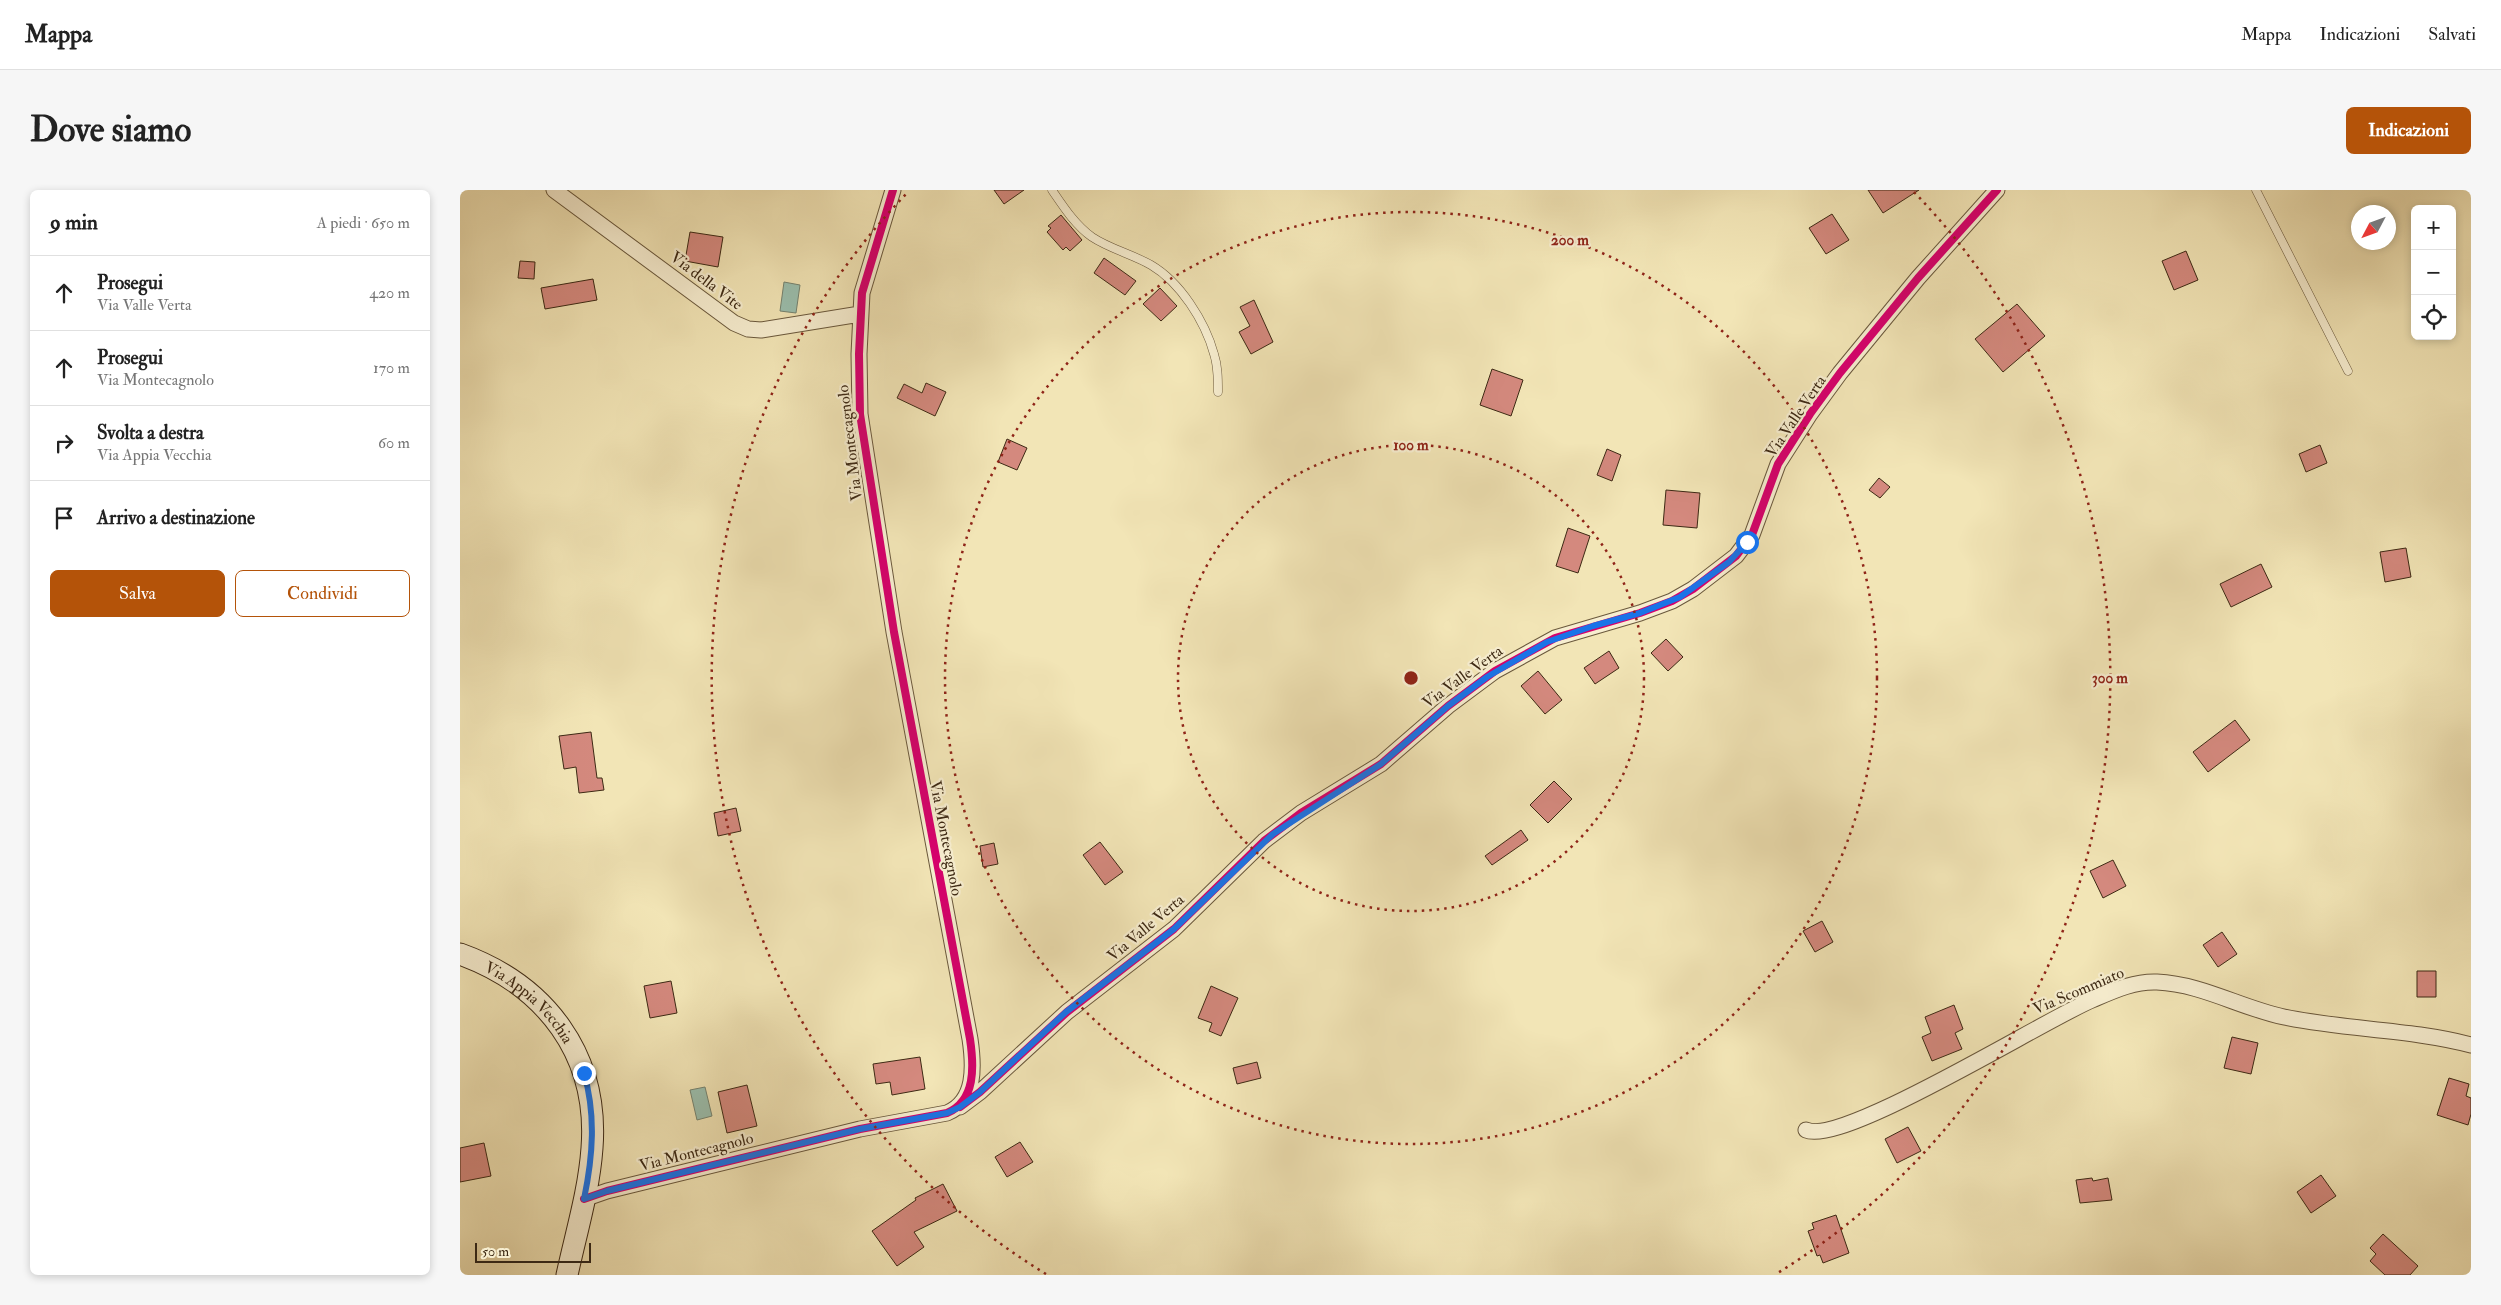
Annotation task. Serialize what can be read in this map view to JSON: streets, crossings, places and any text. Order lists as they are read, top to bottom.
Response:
{
  "streets": {
    "main road": ["Via Appia Vecchia"],
    "street": [
      "Via della Vite",
      "Via Valle Verta",
      "Via Montecagnolo",
      "Via Scommiato"
    ]
  },
  "crossings": [
    ["Via della Vite", "Via Montecagnolo"],
    ["Via Valle Verta", "Via Montecagnolo"],
    ["Via Montecagnolo", "Via Appia Vecchia"]
  ],
  "scale_bar": "50 m",
  "north": "bottom left",
  "page": {
    "header": "Mappa",
    "nav": ["Mappa", "Indicazioni", "Salvati"],
    "buttons": [
      "Indicazioni",
      ["Salva", "Condividi"]
    ],
    "title": "Dove siamo",
    "heading": ["9 min", "A piedi · 650 m"],
    "map_buttons": ["+", "−"],
    "list": [
      ["Prosegui", "Via Valle Verta", "420 m"],
      ["Prosegui", "Via Montecagnolo", "170 m"],
      ["Svolta a destra", "Via Appia Vecchia", "60 m"],
      "Arrivo a destinazione"
    ],
    "scale": "50 m"
  },
  "rings": ["200 m", "100 m", "300 m"]
}
